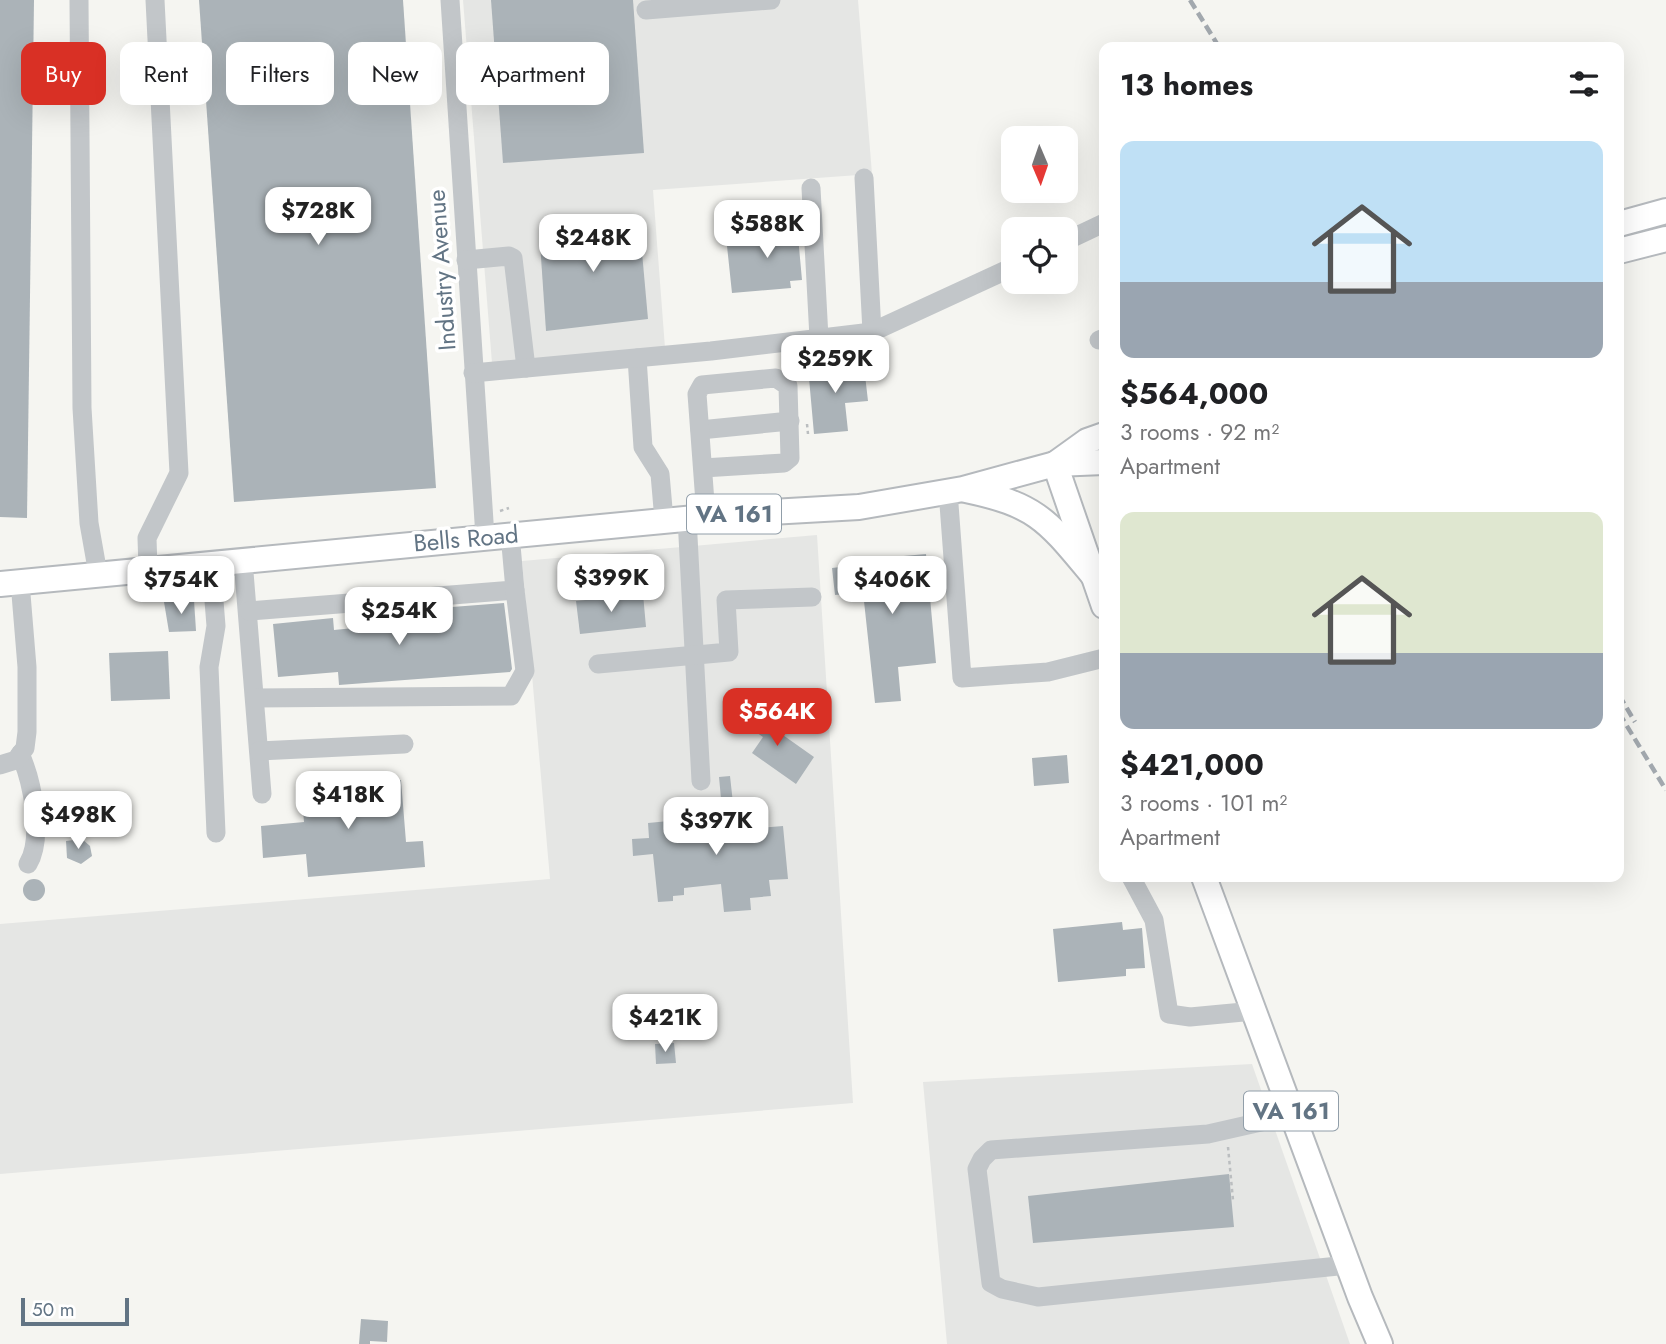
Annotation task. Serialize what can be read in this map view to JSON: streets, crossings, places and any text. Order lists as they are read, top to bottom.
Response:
{
  "streets": {
    "main road": ["VA 161", "Bells Road"],
    "street": ["Industry Avenue"]
  },
  "crossings": [
    ["Industry Avenue", "Bells Road"],
    ["VA 161", "Bells Road"]
  ],
  "scale_bar": "50 m",
  "north": "bottom",
  "page": {
    "chip": [
      "Buy",
      "Rent",
      "Filters",
      "New",
      "Apartment"
    ],
    "heading": "13 homes",
    "list": [
      {
        "name": "$564,000",
        "note": "3 rooms · 92 m² · Apartment"
      },
      {
        "name": "$421,000",
        "note": "3 rooms · 101 m² · Apartment"
      }
    ],
    "price": [
      "$728K",
      "$588K",
      "$248K",
      "$259K",
      "$399K",
      "$754K",
      "$406K",
      "$254K",
      "$564K",
      "$418K",
      "$498K",
      "$397K",
      "$421K"
    ],
    "scale": "50 m"
  }
}
